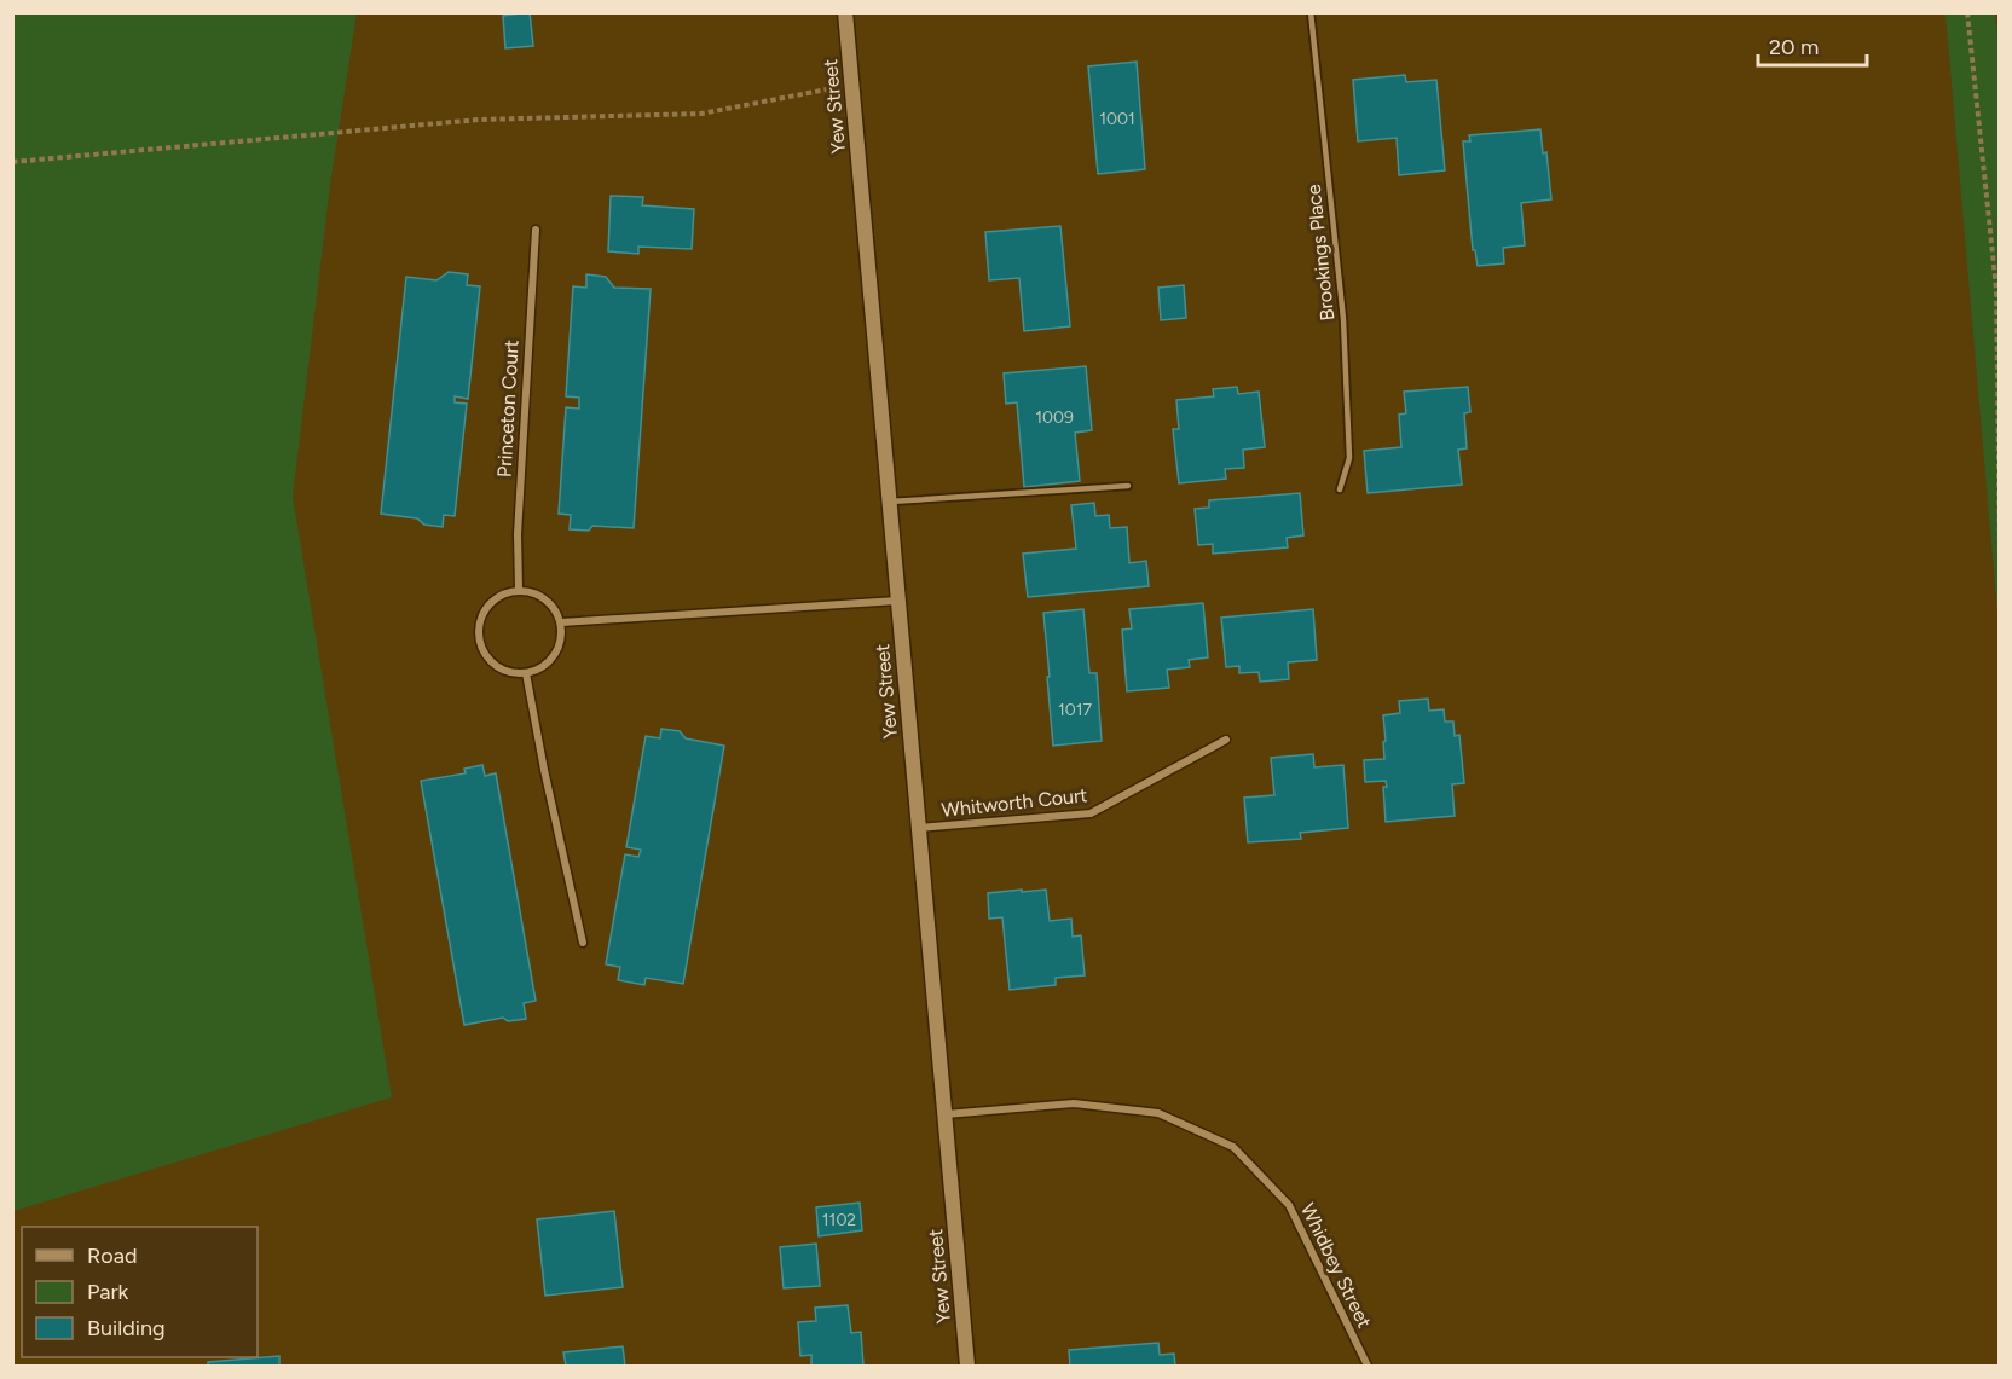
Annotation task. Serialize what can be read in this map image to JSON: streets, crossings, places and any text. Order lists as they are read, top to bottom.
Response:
{
  "streets": {
    "street": [
      "Yew Street",
      "Princeton Court",
      "Whitworth Court",
      "Whidbey Street"
    ],
    "lane": ["Brookings Place"]
  },
  "crossings": [
    ["Yew Street", "Whitworth Court"],
    ["Yew Street", "Whidbey Street"]
  ],
  "house_numbers": [
    "1001",
    "1009",
    "1017",
    "1102"
  ],
  "legend": ["Road", "Park", "Building"],
  "scale_bar": "20 m"
}
